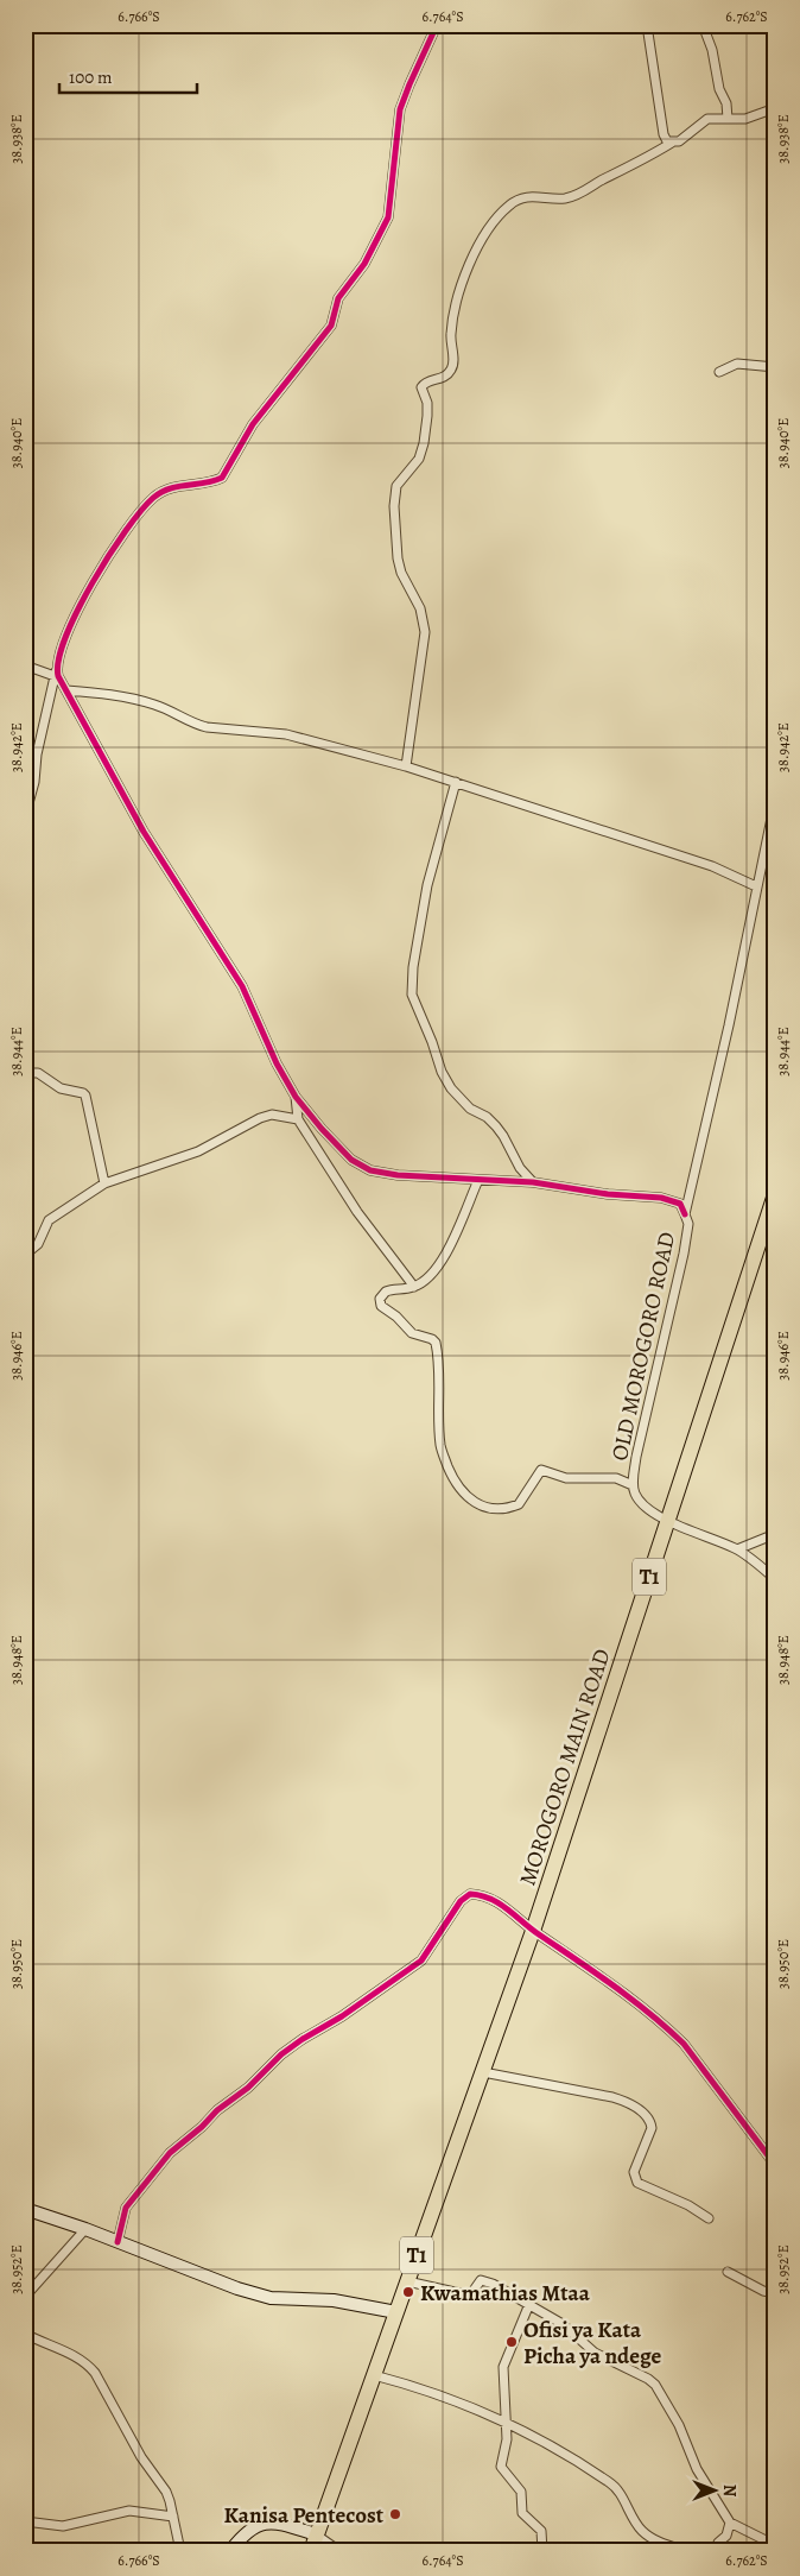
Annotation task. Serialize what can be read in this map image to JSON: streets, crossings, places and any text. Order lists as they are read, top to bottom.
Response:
{
  "streets": {
    "highway": ["T1", "MOROGORO MAIN ROAD"],
    "street": ["OLD MOROGORO ROAD"]
  },
  "crossings": [
    ["OLD MOROGORO ROAD", "MOROGORO MAIN ROAD"]
  ],
  "places": ["Kwamathias Mtaa", "Ofisi ya Kata Picha ya ndege", "Kanisa Pentecost"],
  "scale_bar": "100 m",
  "north": "right",
  "coordinates": [
    "6.766°S",
    "6.764°S",
    "6.762°S",
    "38.938°E",
    "38.940°E",
    "38.942°E",
    "38.944°E",
    "38.946°E",
    "38.948°E",
    "38.950°E",
    "38.952°E"
  ]
}
